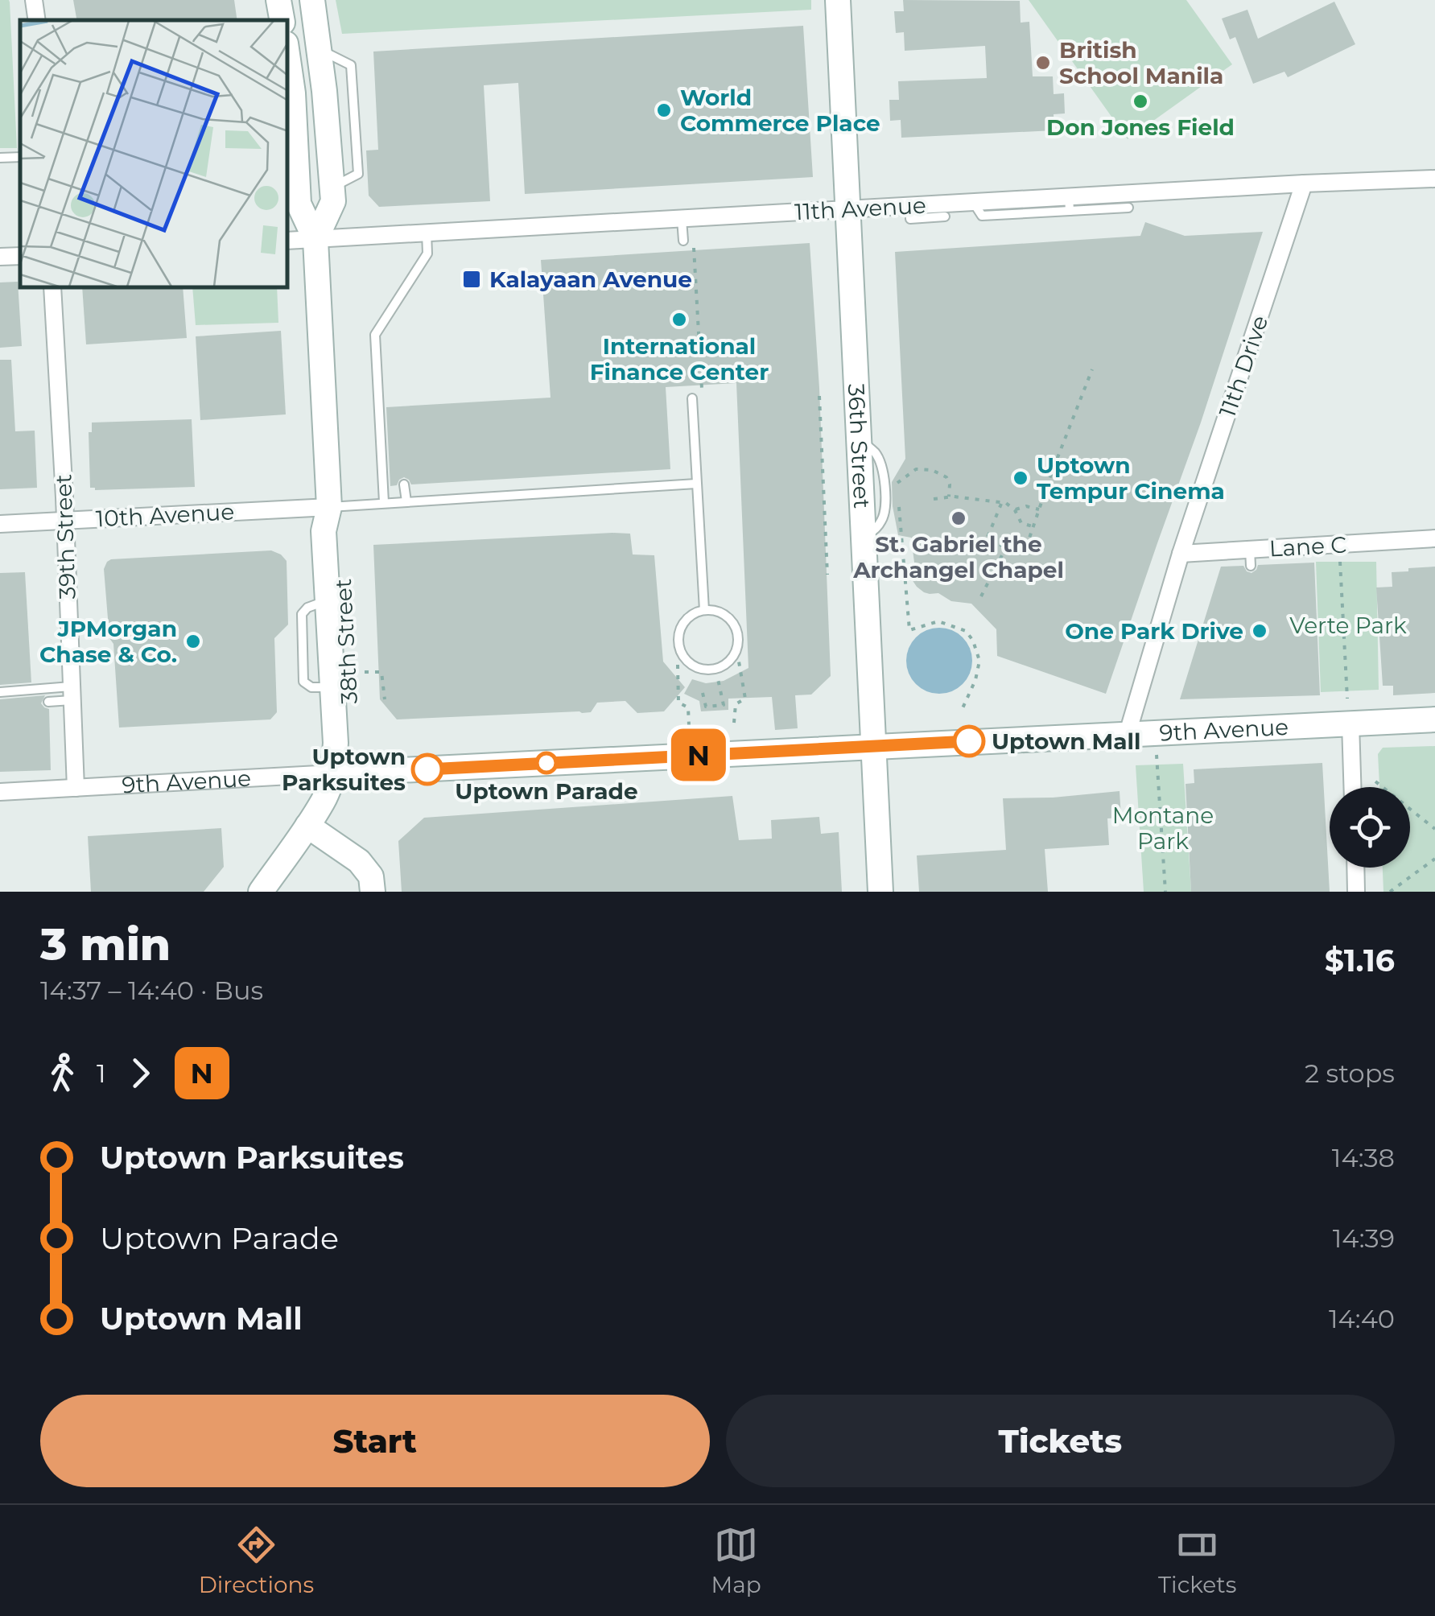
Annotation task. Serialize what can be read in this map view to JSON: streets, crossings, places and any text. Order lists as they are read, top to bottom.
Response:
{
  "streets": {
    "street": [
      "11th Avenue",
      "11th Drive",
      "36th Street",
      "10th Avenue",
      "39th Street",
      "Lane C",
      "38th Street",
      "9th Avenue"
    ]
  },
  "crossings": [
    ["11th Avenue", "11th Drive"],
    ["11th Avenue", "36th Street"],
    ["11th Avenue", "38th Street"],
    ["11th Drive", "Lane C"],
    ["11th Drive", "9th Avenue"],
    ["36th Street", "9th Avenue"],
    ["10th Avenue", "39th Street"],
    ["10th Avenue", "38th Street"],
    ["39th Street", "9th Avenue"],
    ["38th Street", "9th Avenue"]
  ],
  "parks": ["Verte Park", "Montane Park"],
  "places": {
    "other": [
      "British School Manila",
      "Don Jones Field",
      "World Commerce Place",
      "International Finance Center",
      "Uptown Tempur Cinema",
      "St. Gabriel the Archangel Chapel",
      "One Park Drive",
      "JPMorgan Chase & Co.",
      "Uptown Mall",
      "Uptown Parade",
      "Uptown Parksuites"
    ],
    "transit": ["Kalayaan Avenue"]
  },
  "lines": ["bus line N"],
  "page": {
    "on_map": "N",
    "heading": ["3 min", "14:37 – 14:40 · Bus", "$1.16"],
    "legs": ["1", "N", "2 stops"],
    "list": [
      {
        "name": "Uptown Parksuites",
        "value": "14:38"
      },
      {
        "name": "Uptown Parade",
        "value": "14:39"
      },
      {
        "name": "Uptown Mall",
        "value": "14:40"
      }
    ],
    "buttons": ["Start", "Tickets"],
    "tabs": ["Directions", "Map", "Tickets"]
  }
}
